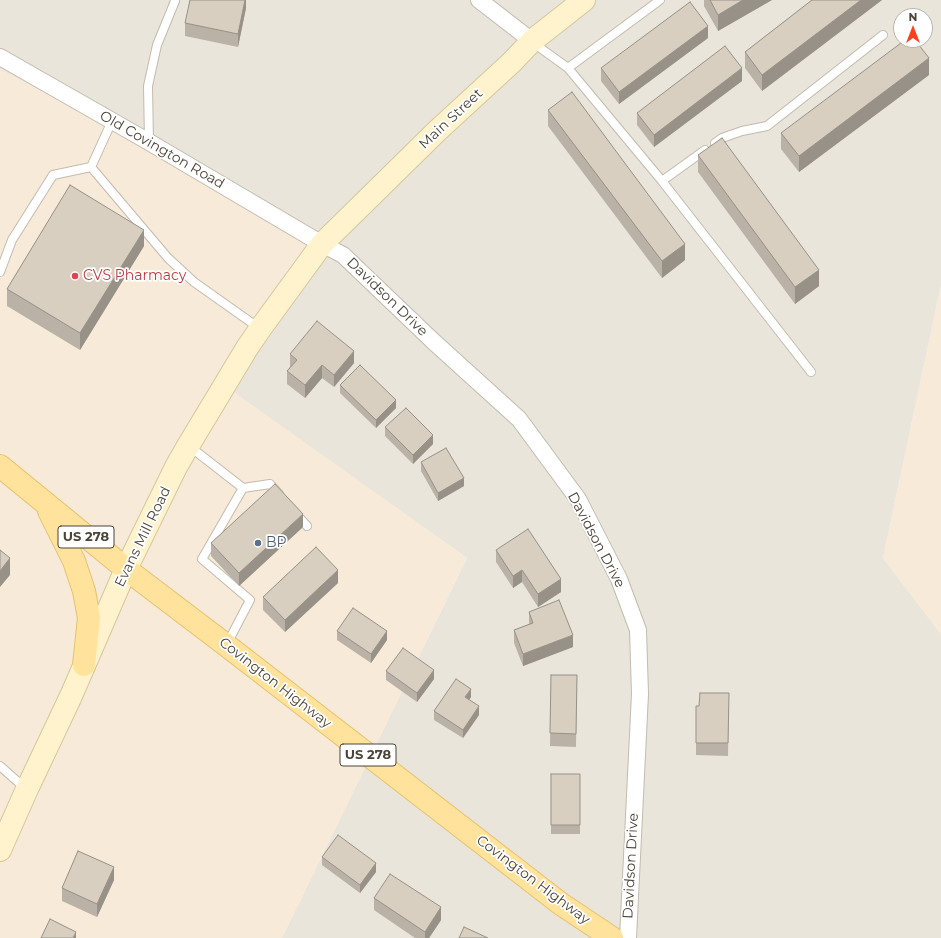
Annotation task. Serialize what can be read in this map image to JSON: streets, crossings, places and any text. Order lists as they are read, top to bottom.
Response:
{
  "streets": {
    "main road": [
      "Main Street",
      "US 278",
      "Evans Mill Road",
      "Covington Highway"
    ],
    "street": ["Old Covington Road", "Davidson Drive"]
  },
  "crossings": [
    ["Main Street", "Old Covington Road"],
    ["Main Street", "Davidson Drive"],
    ["Main Street", "Evans Mill Road"],
    ["Old Covington Road", "Davidson Drive"],
    ["Old Covington Road", "Evans Mill Road"],
    ["Davidson Drive", "Evans Mill Road"],
    ["Evans Mill Road", "Covington Highway"]
  ],
  "places": ["CVS Pharmacy", "BP"],
  "north": "top"
}
